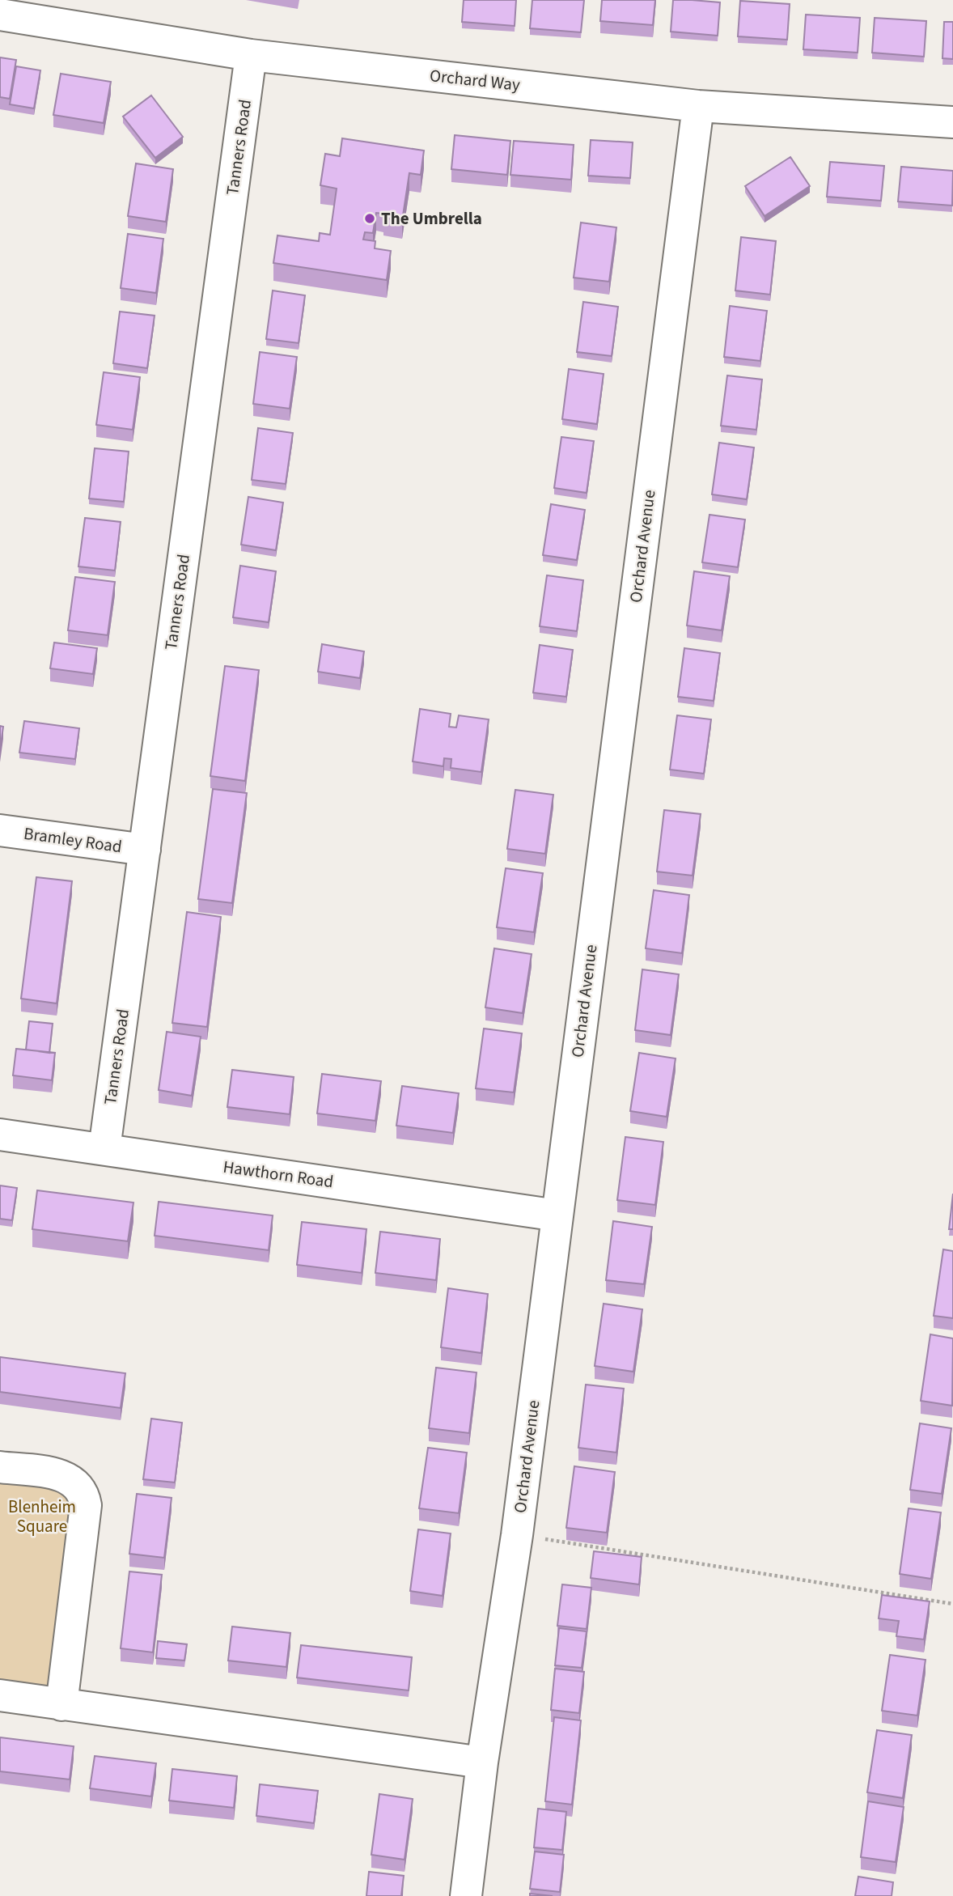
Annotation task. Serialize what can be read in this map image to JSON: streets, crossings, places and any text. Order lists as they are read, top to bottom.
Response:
{
  "streets": {
    "street": [
      "Orchard Way",
      "Tanners Road",
      "Orchard Avenue",
      "Bramley Road",
      "Hawthorn Road"
    ]
  },
  "crossings": [
    ["Orchard Way", "Tanners Road"],
    ["Orchard Way", "Orchard Avenue"],
    ["Tanners Road", "Bramley Road"],
    ["Tanners Road", "Hawthorn Road"],
    ["Orchard Avenue", "Hawthorn Road"]
  ],
  "parks": ["Blenheim Square"],
  "places": ["The Umbrella"]
}
